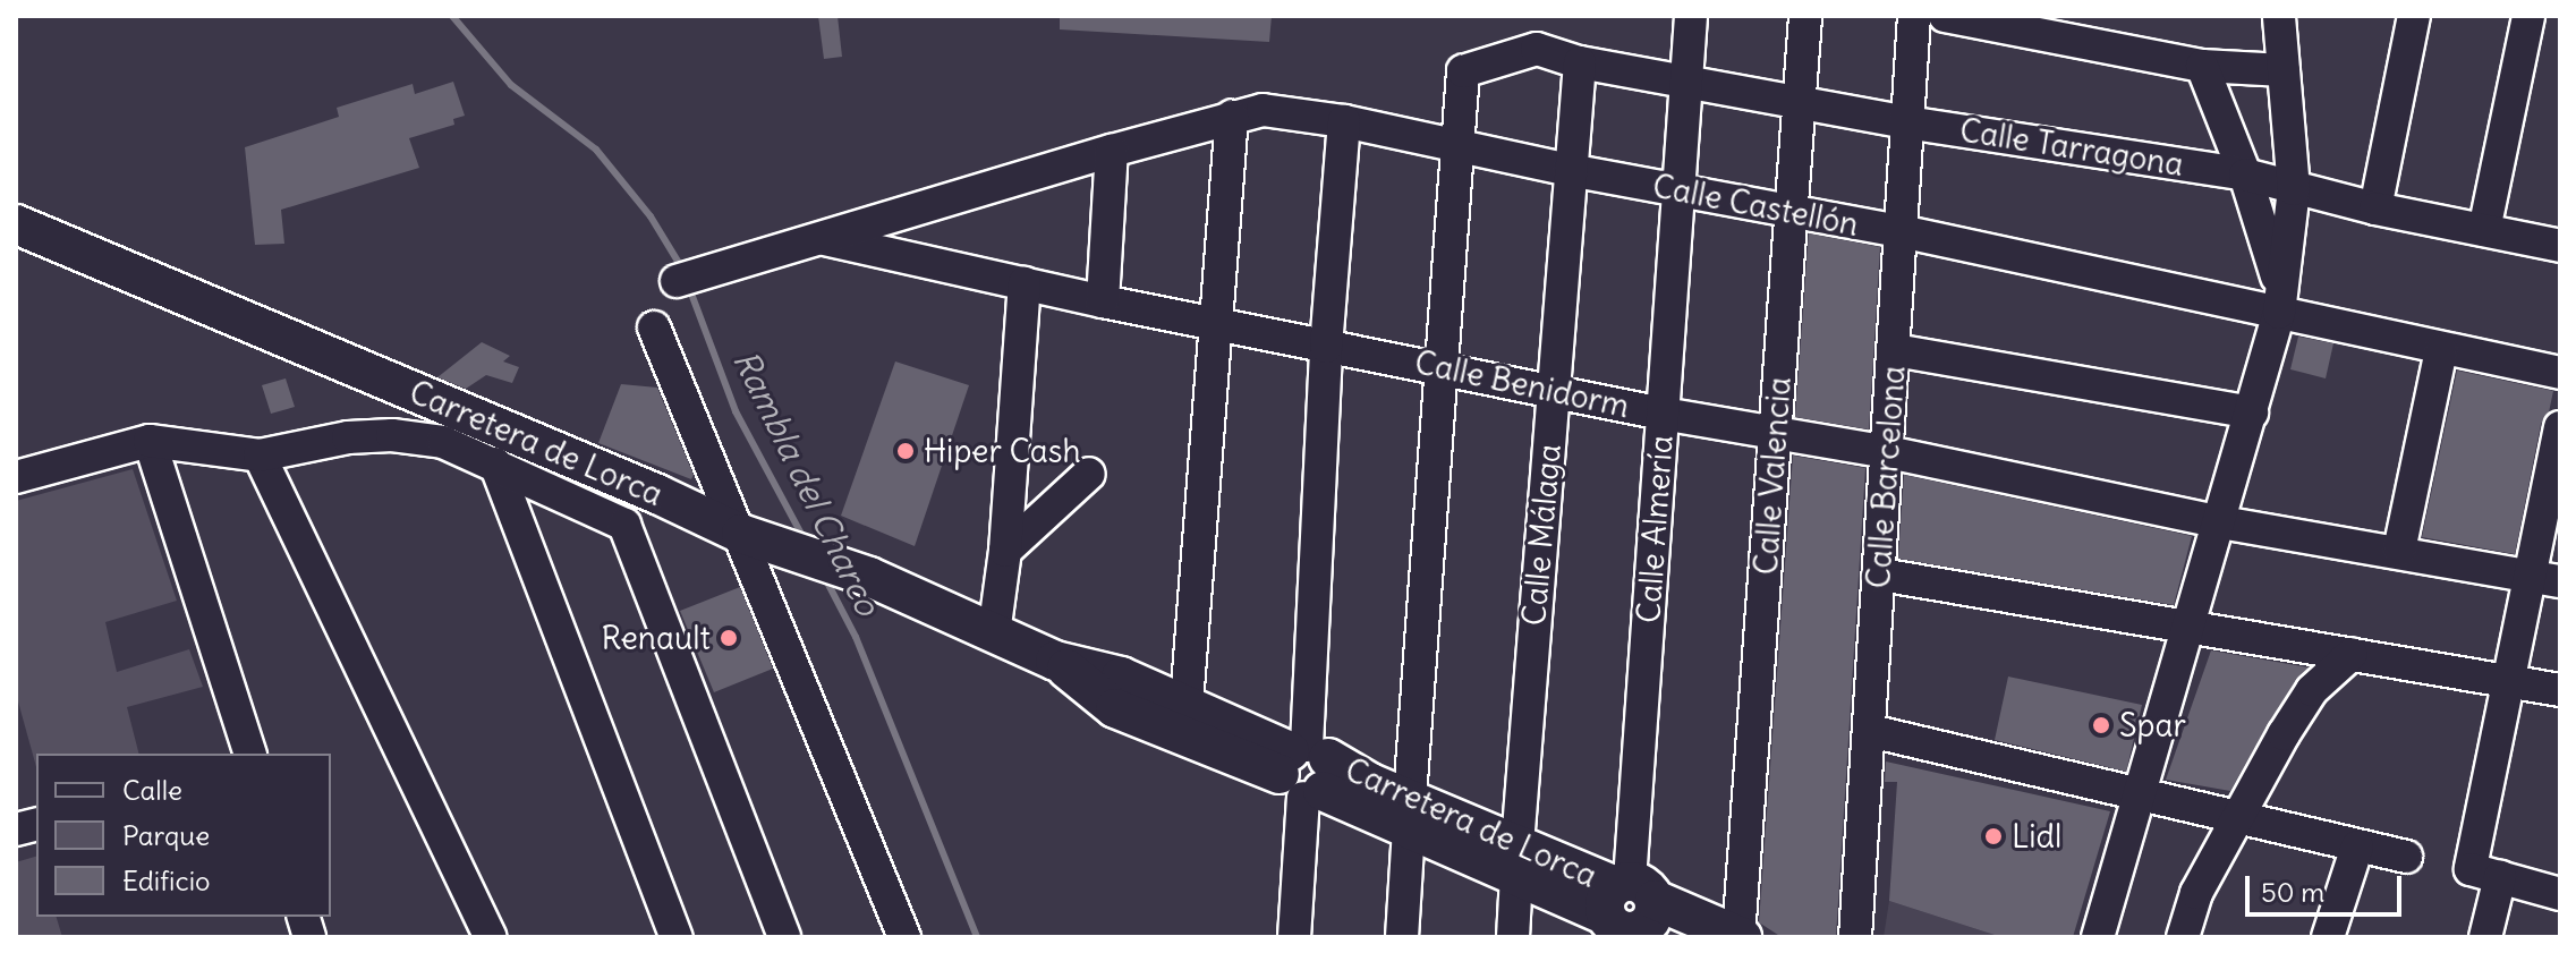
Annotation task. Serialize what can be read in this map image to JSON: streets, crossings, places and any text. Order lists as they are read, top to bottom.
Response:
{
  "streets": {
    "main road": ["Carretera de Lorca"],
    "street": [
      "Calle Tarragona",
      "Calle Castellón",
      "Calle Benidorm",
      "Calle Valencia",
      "Calle Barcelona",
      "Calle Almería",
      "Calle Málaga"
    ]
  },
  "crossings": [
    ["Calle Tarragona", "Calle Castellón"],
    ["Calle Tarragona", "Calle Valencia"],
    ["Calle Tarragona", "Calle Barcelona"],
    ["Calle Tarragona", "Calle Almería"],
    ["Calle Tarragona", "Calle Málaga"],
    ["Calle Castellón", "Calle Benidorm"],
    ["Calle Castellón", "Calle Valencia"],
    ["Calle Castellón", "Calle Barcelona"],
    ["Calle Castellón", "Calle Almería"],
    ["Calle Castellón", "Calle Málaga"],
    ["Calle Benidorm", "Calle Valencia"],
    ["Calle Benidorm", "Calle Barcelona"],
    ["Calle Benidorm", "Calle Almería"],
    ["Calle Benidorm", "Calle Málaga"],
    ["Carretera de Lorca", "Calle Valencia"],
    ["Carretera de Lorca", "Calle Almería"],
    ["Carretera de Lorca", "Calle Málaga"]
  ],
  "water": ["Rambla del Charco"],
  "places": [
    "Hiper Cash",
    "Renault",
    "Spar",
    "Lidl"
  ],
  "legend": ["Calle", "Parque", "Edificio"],
  "scale_bar": "50 m"
}
